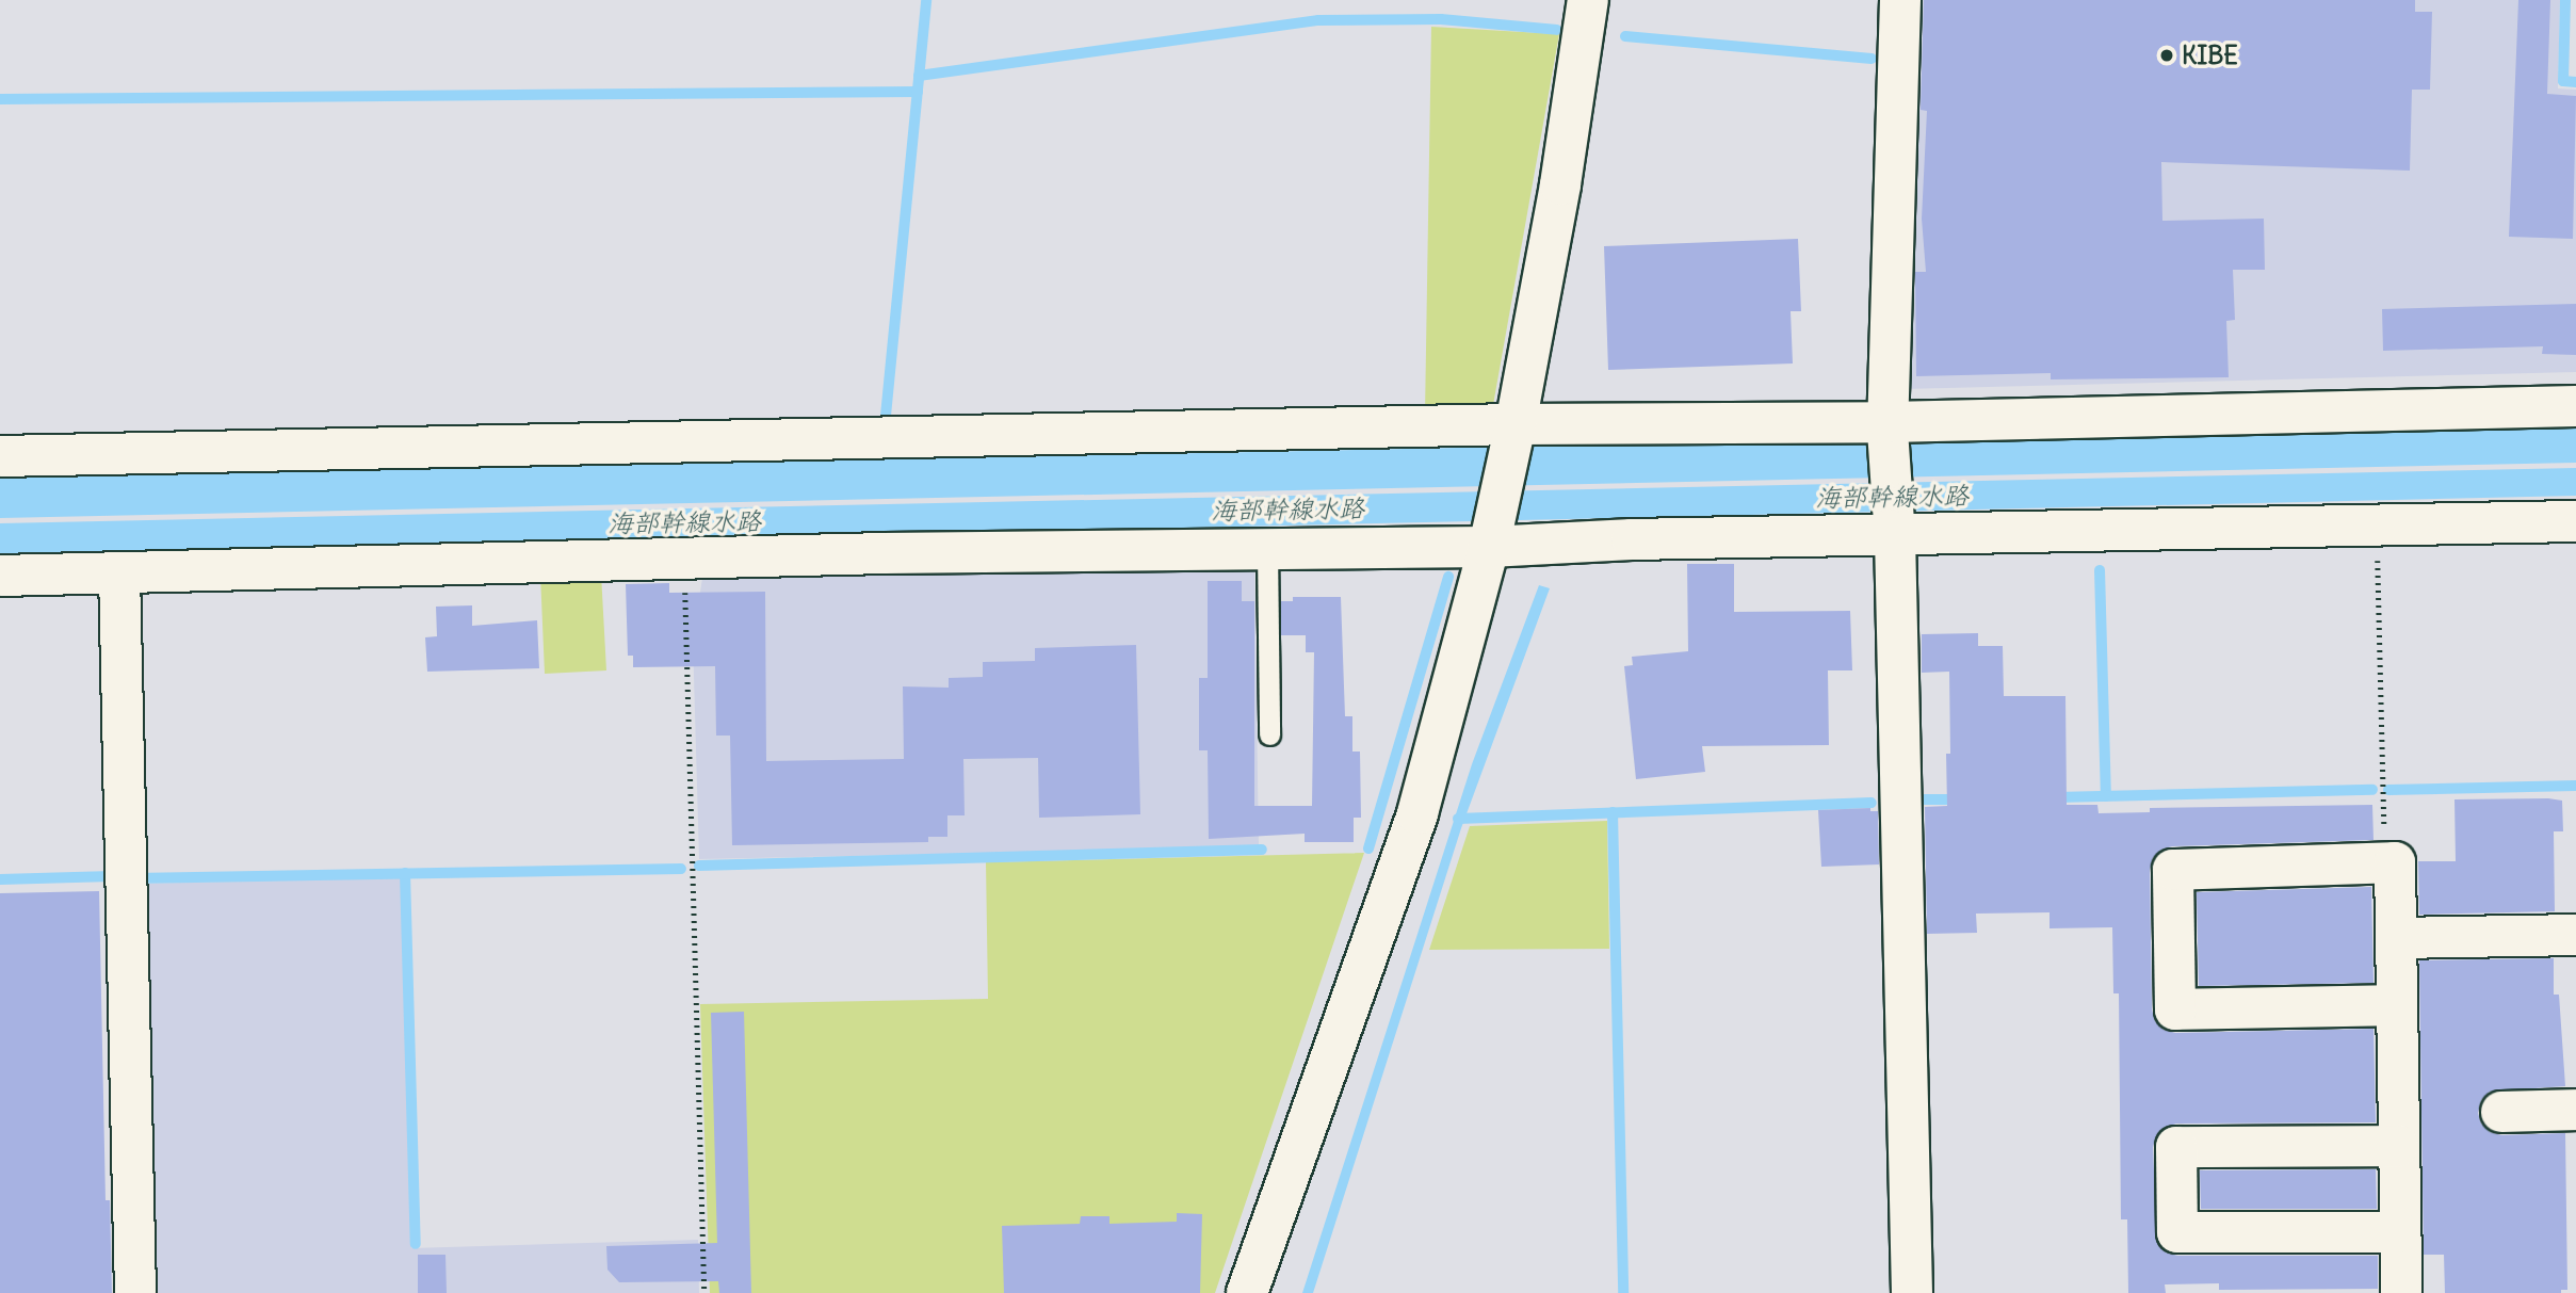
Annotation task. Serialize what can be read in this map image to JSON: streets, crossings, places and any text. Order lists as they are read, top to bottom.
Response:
{
  "water": ["海部幹線水路"],
  "places": ["KIBE"]
}
